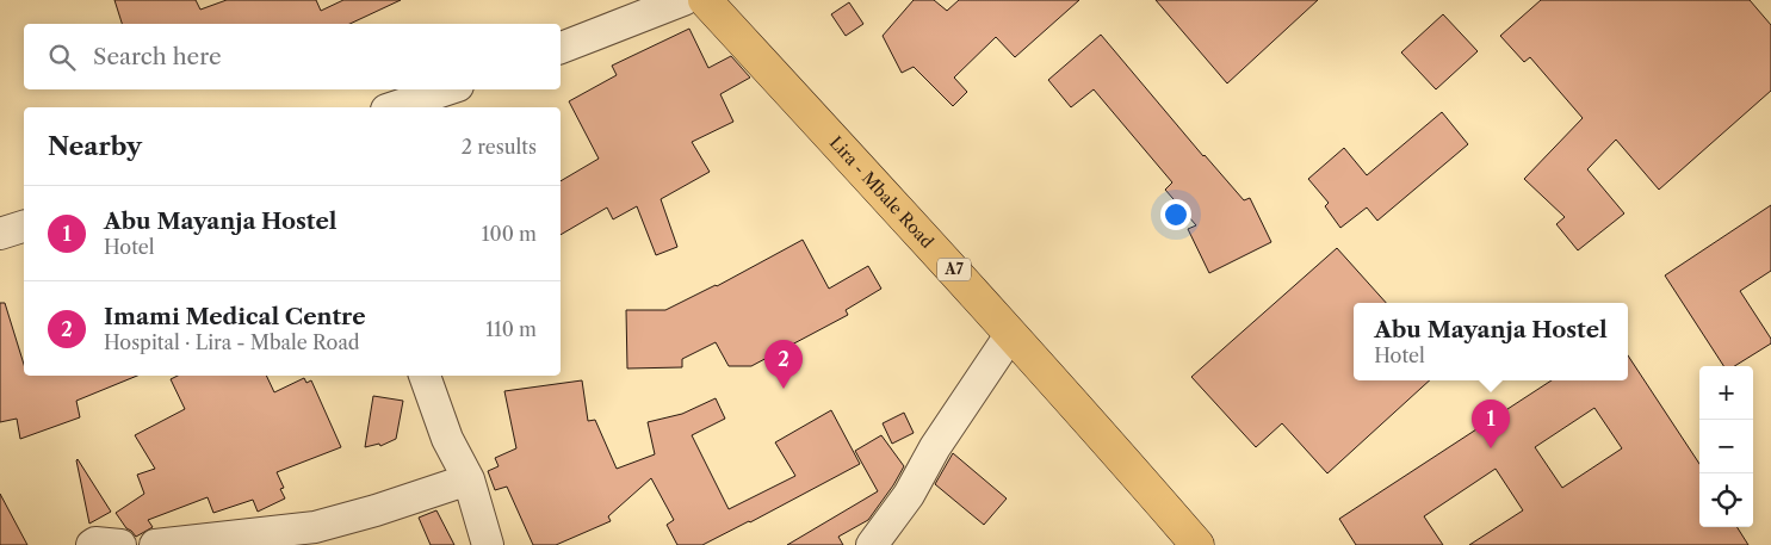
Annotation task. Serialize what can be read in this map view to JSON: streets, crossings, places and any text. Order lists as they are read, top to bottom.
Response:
{
  "streets": {
    "main road": ["Lira - Mbale Road", "A7"]
  },
  "page": {
    "search": "Search here",
    "heading": ["Nearby", "2 results"],
    "list": [
      {
        "mark": "1",
        "name": "Abu Mayanja Hostel",
        "note": "Hotel",
        "value": "100 m"
      },
      {
        "mark": "2",
        "name": "Imami Medical Centre",
        "note": "Hospital · Lira - Mbale Road",
        "value": "110 m"
      }
    ],
    "popup": ["Abu Mayanja Hostel", "Hotel"],
    "pins": ["2", "1"],
    "map_buttons": ["+", "−"]
  }
}
